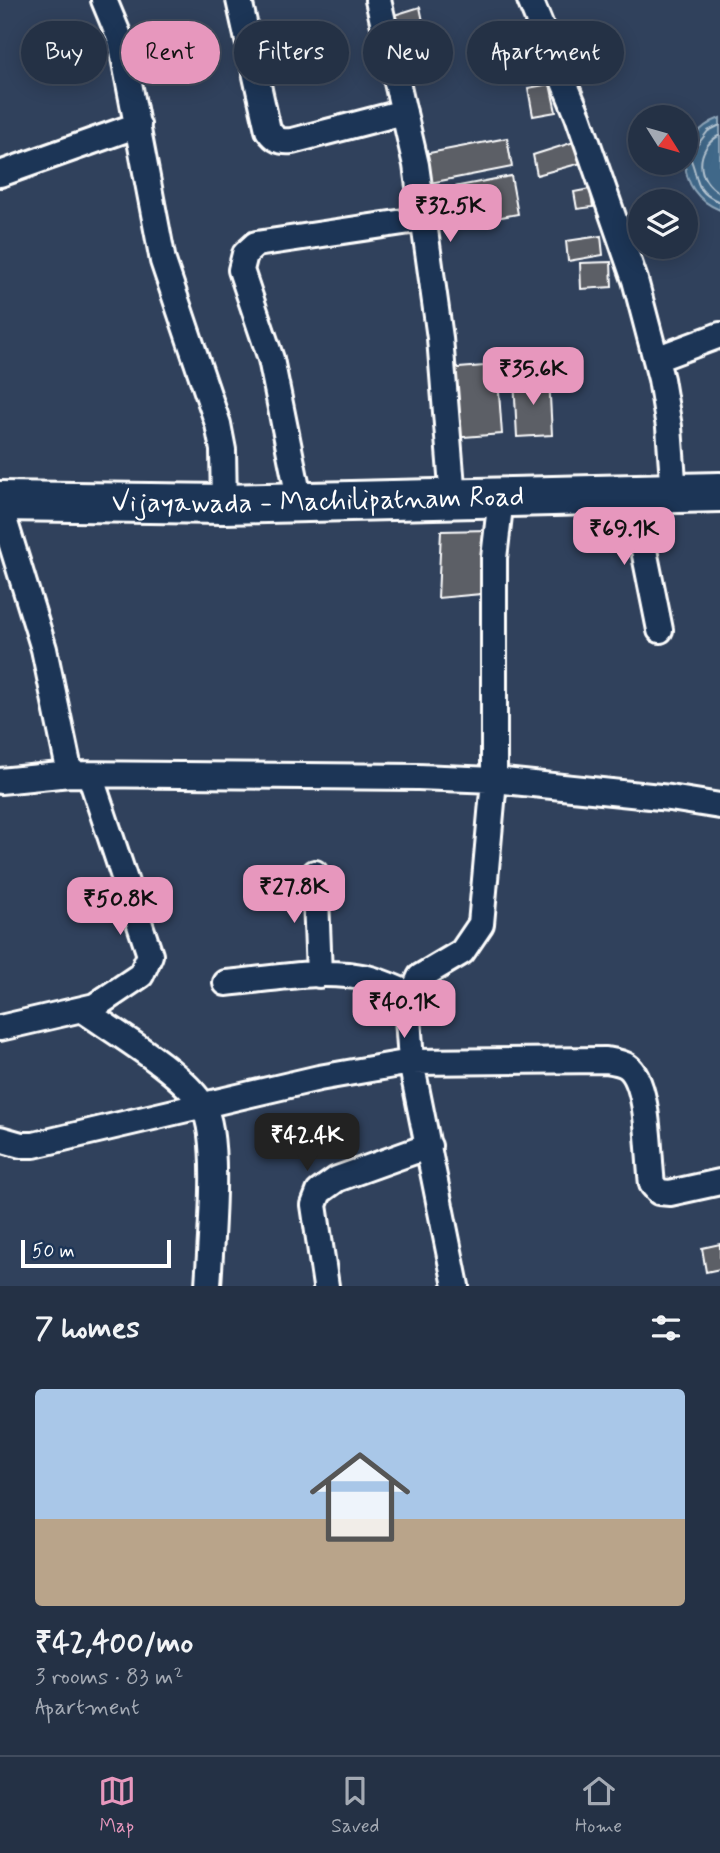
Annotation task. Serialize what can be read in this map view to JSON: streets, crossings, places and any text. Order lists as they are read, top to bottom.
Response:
{
  "streets": {
    "highway": ["Vijayawada - Machilipatnam Road"]
  },
  "scale_bar": "50 m",
  "north": "bottom right",
  "page": {
    "chip": [
      "Buy",
      "Rent",
      "Filters",
      "New",
      "Apartment"
    ],
    "price": [
      "₹32.5K",
      "₹35.6K",
      "₹69.1K",
      "₹27.8K",
      "₹50.8K",
      "₹40.1K",
      "₹42.4K"
    ],
    "scale": "50 m",
    "heading": "7 homes",
    "list": [
      {
        "name": "₹42,400/mo",
        "note": "3 rooms · 83 m² · Apartment"
      }
    ],
    "tabs": ["Map", "Saved", "Home"]
  }
}
